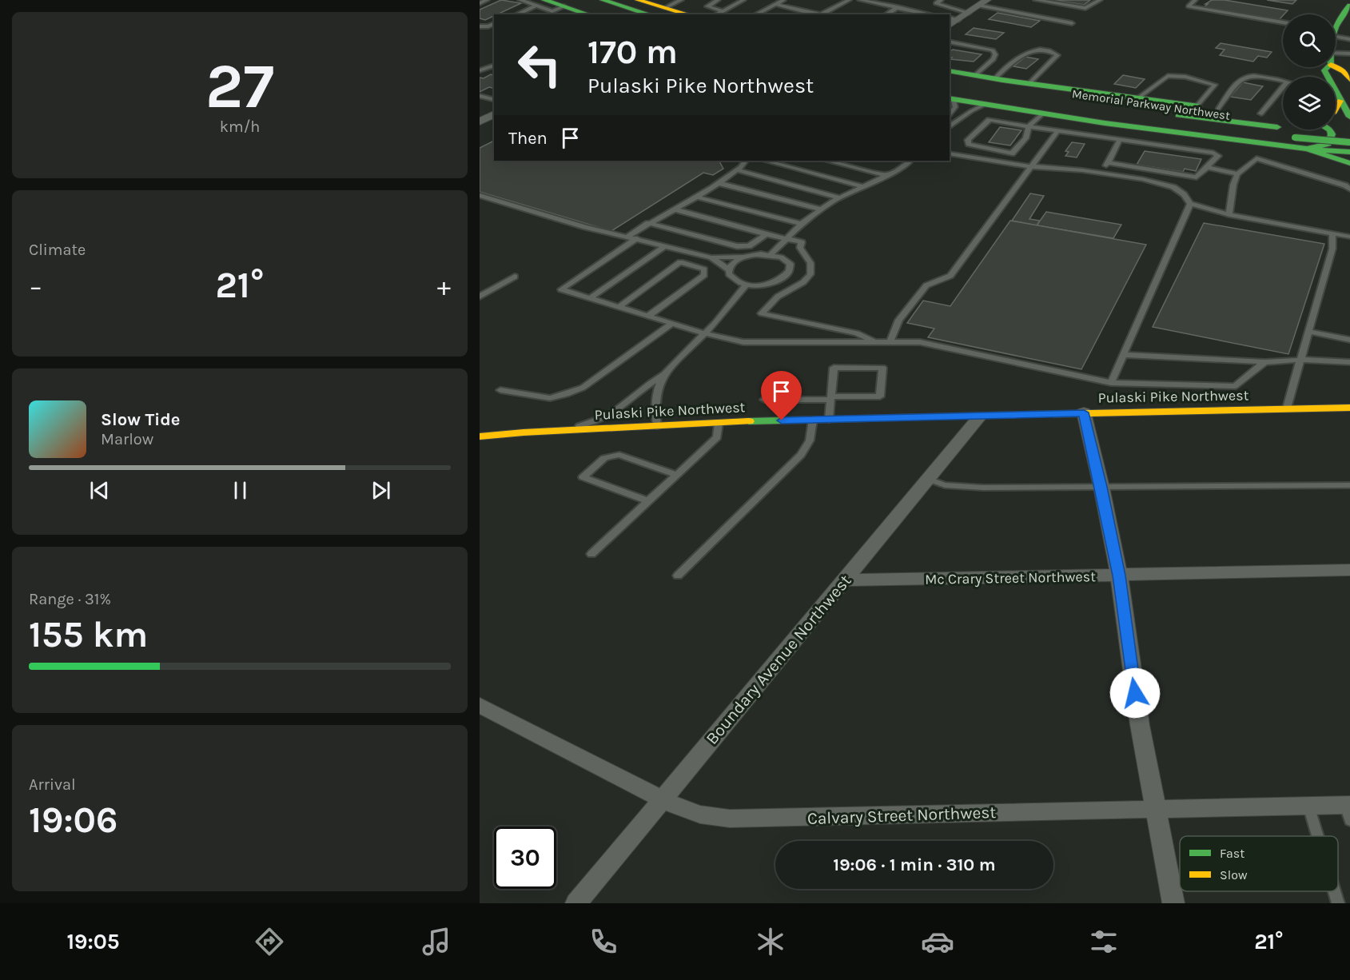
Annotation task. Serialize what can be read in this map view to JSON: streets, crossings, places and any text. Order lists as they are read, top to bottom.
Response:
{
  "streets": {
    "main road": ["Memorial Parkway Northwest", "Pulaski Pike Northwest"],
    "street": ["Mc Crary Street Northwest", "Boundary Avenue Northwest", "Calvary Street Northwest"]
  },
  "crossings": [
    ["Pulaski Pike Northwest", "Boundary Avenue Northwest"],
    ["Mc Crary Street Northwest", "Boundary Avenue Northwest"],
    ["Boundary Avenue Northwest", "Calvary Street Northwest"]
  ],
  "legend": ["Fast", "Slow"],
  "page": {
    "tile": [
      ["27", "km/h"],
      "Climate",
      ["Range · 31%", "155 km"],
      ["Arrival", "19:06"]
    ],
    "turn": ["170 m", "Pulaski Pike Northwest"],
    "then": "Then",
    "heat": ["−", "21°", "+"],
    "song": ["Slow Tide", "Marlow"],
    "limit": "30",
    "trip": "19:06 · 1 min · 310 m",
    "tabs": ["19:05", "21°"]
  }
}
